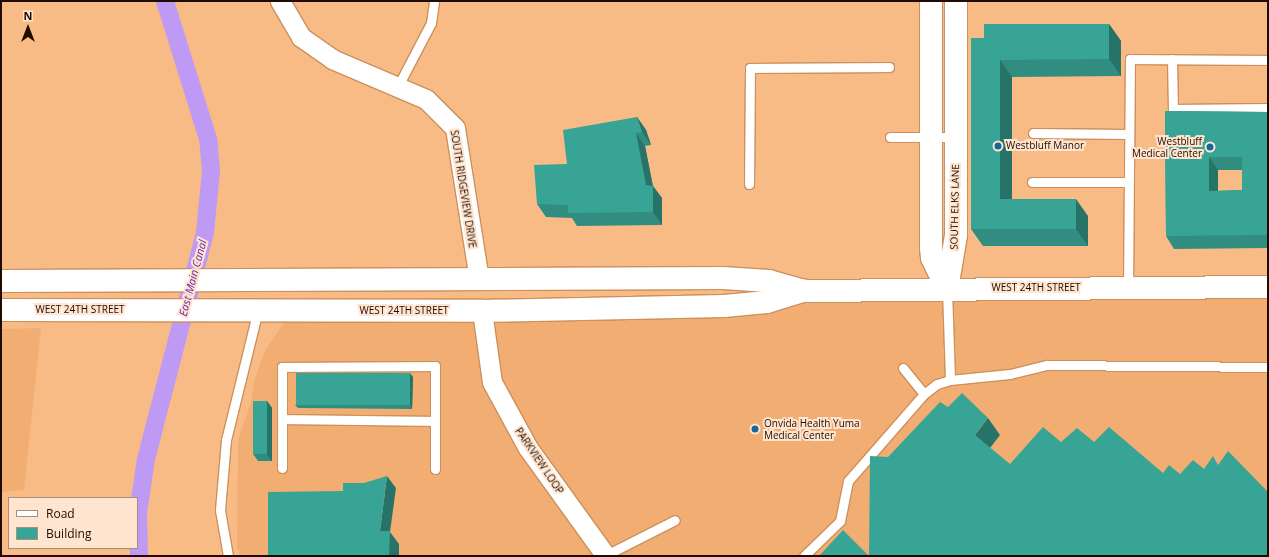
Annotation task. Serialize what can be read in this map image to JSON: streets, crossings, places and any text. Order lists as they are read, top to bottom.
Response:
{
  "streets": {
    "main road": ["SOUTH ELKS LANE", "WEST 24TH STREET"],
    "street": ["SOUTH RIDGEVIEW DRIVE", "PARKVIEW LOOP"]
  },
  "crossings": [
    ["SOUTH RIDGEVIEW DRIVE", "WEST 24TH STREET"],
    ["SOUTH ELKS LANE", "WEST 24TH STREET"],
    ["WEST 24TH STREET", "PARKVIEW LOOP"]
  ],
  "water": ["East Main Canal"],
  "places": ["Westbluff Manor", "Westbluff Medical Center", "Onvida Health Yuma Medical Center"],
  "legend": ["Road", "Building"],
  "north": "top"
}
